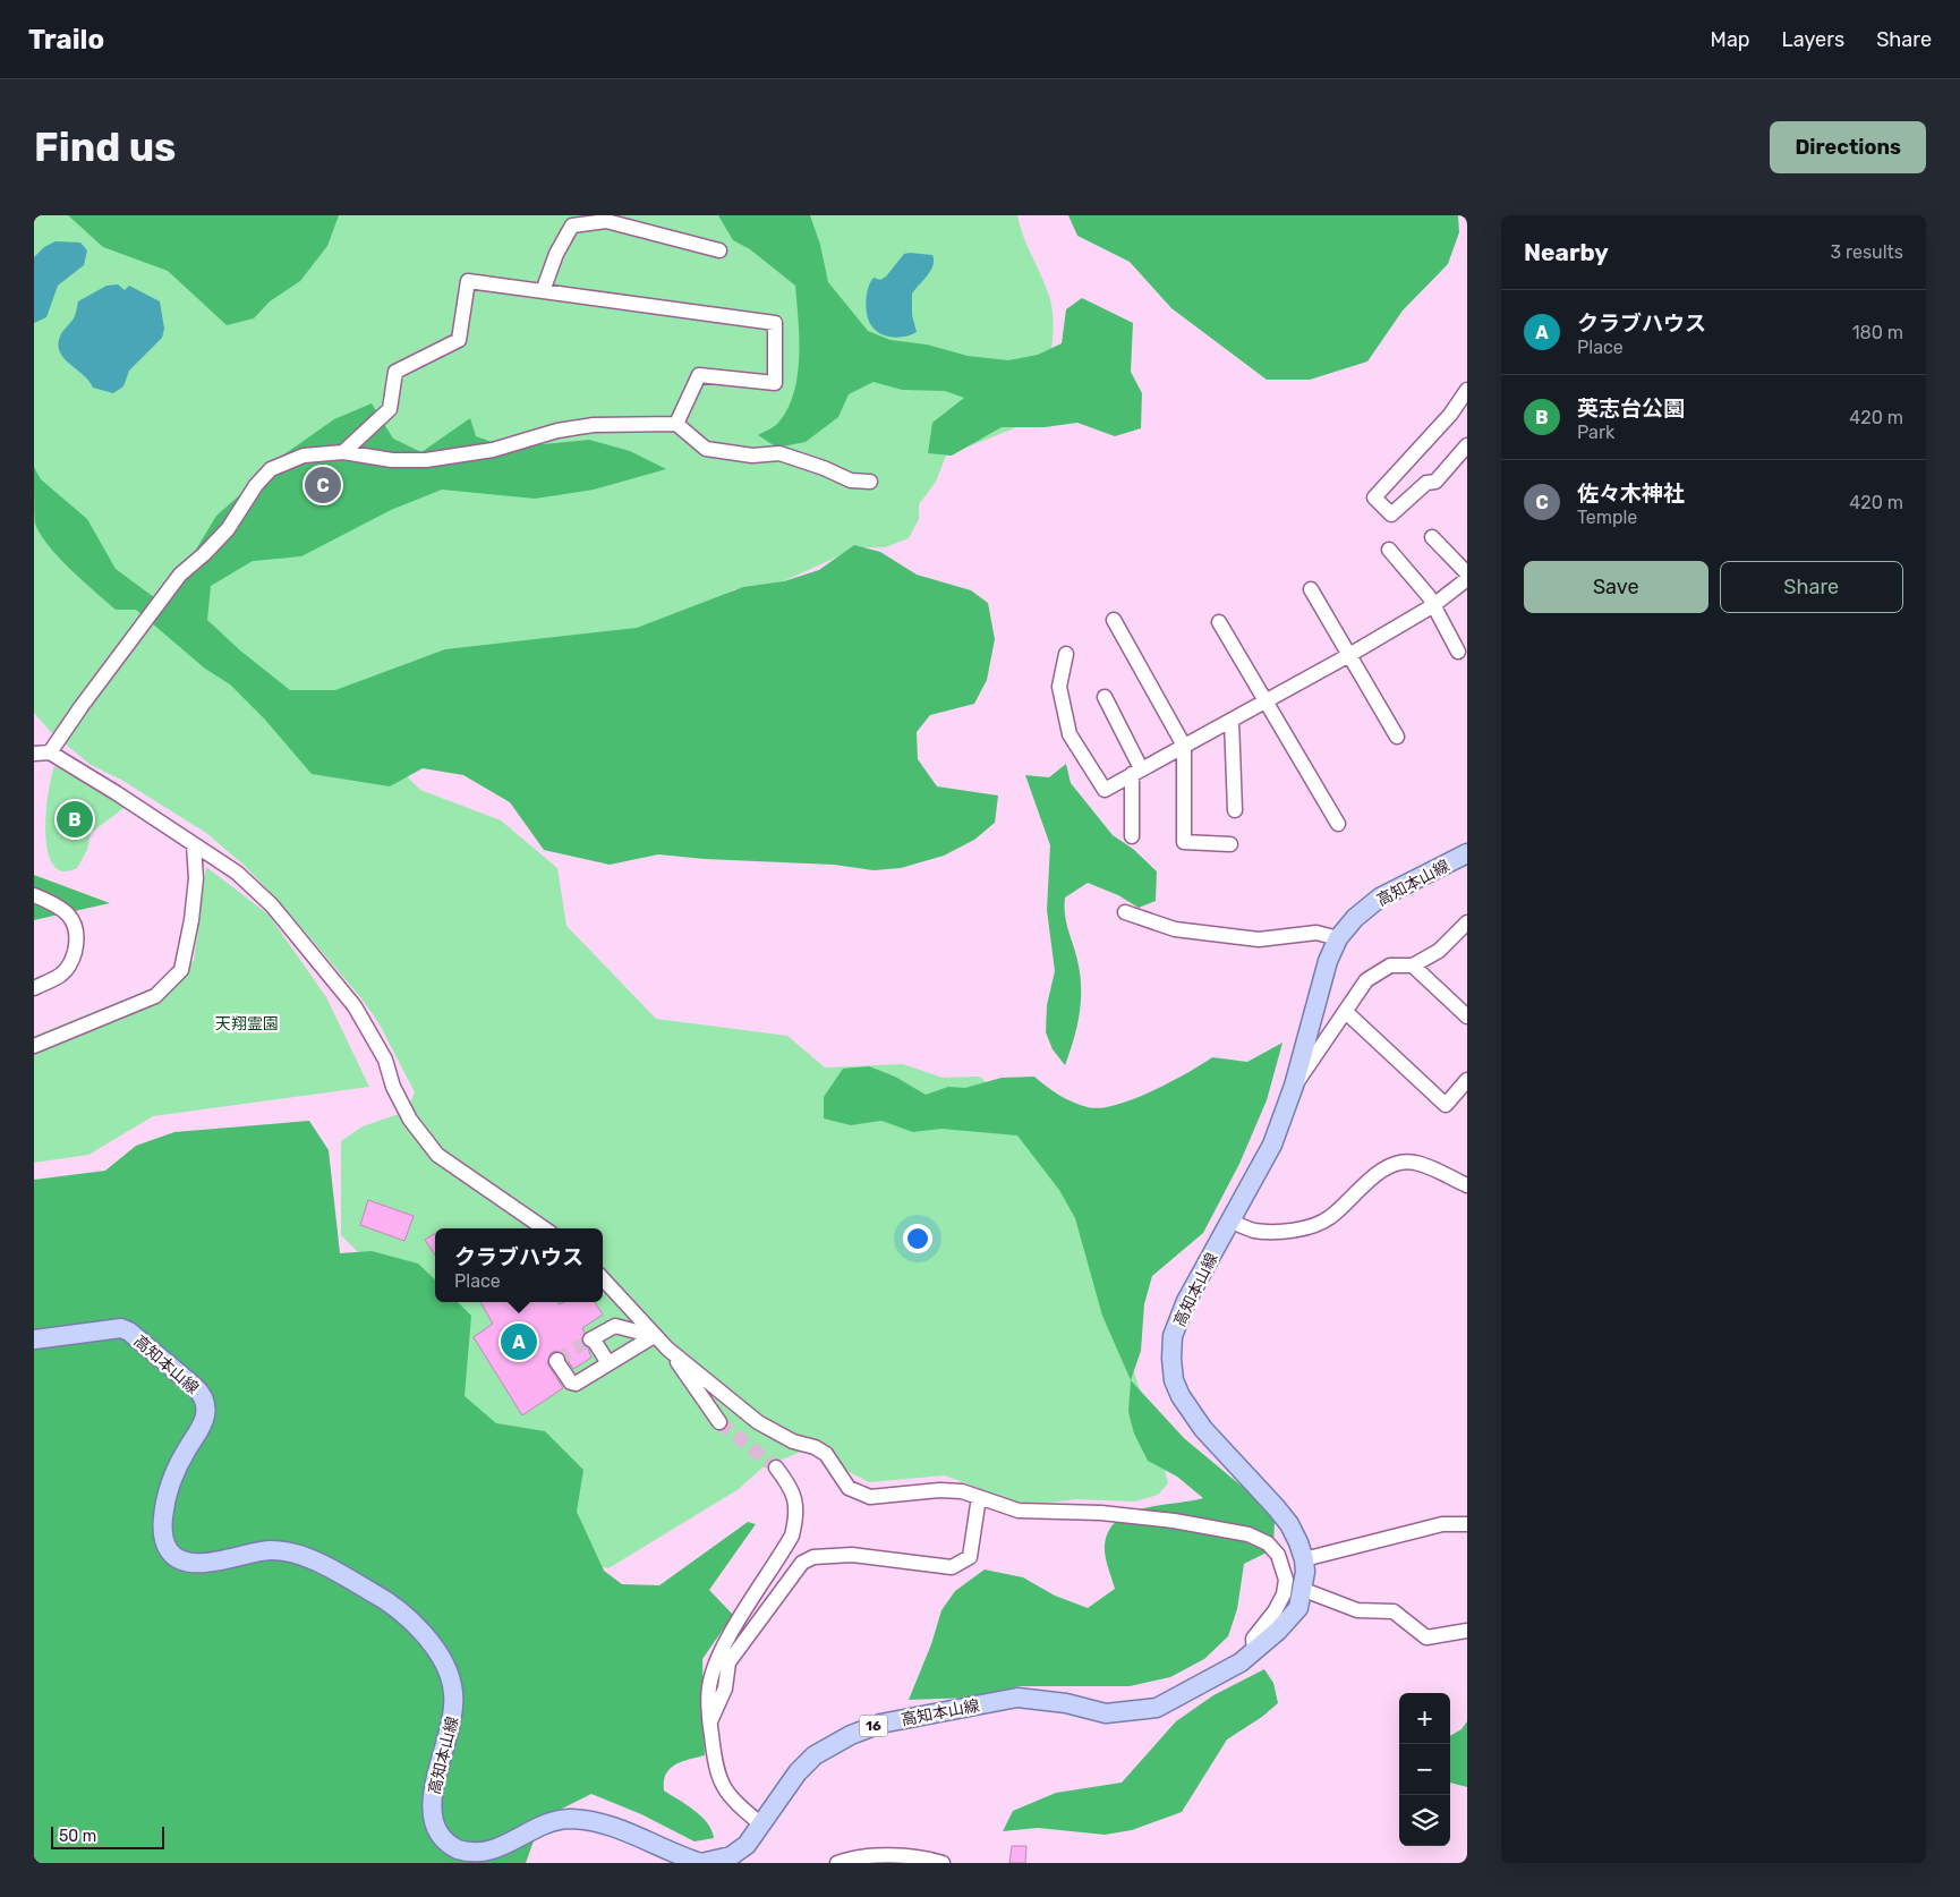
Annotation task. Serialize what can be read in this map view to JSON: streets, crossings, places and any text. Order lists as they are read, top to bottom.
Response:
{
  "streets": {
    "main road": ["高知本山線", "16"]
  },
  "parks": ["天翔霊園"],
  "scale_bar": "50 m",
  "page": {
    "header": "Trailo",
    "nav": ["Map", "Layers", "Share"],
    "buttons": [
      "Directions",
      ["Save", "Share"]
    ],
    "title": "Find us",
    "heading": ["Nearby", "3 results"],
    "list": [
      {
        "mark": "A",
        "name": "クラブハウス",
        "note": "Place",
        "value": "180 m"
      },
      {
        "mark": "B",
        "name": "英志台公園",
        "note": "Park",
        "value": "420 m"
      },
      {
        "mark": "C",
        "name": "佐々木神社",
        "note": "Temple",
        "value": "420 m"
      }
    ],
    "pins": ["C", "B", "A"],
    "popup": ["クラブハウス", "Place"],
    "map_buttons": ["+", "−"],
    "scale": "50 m"
  }
}
